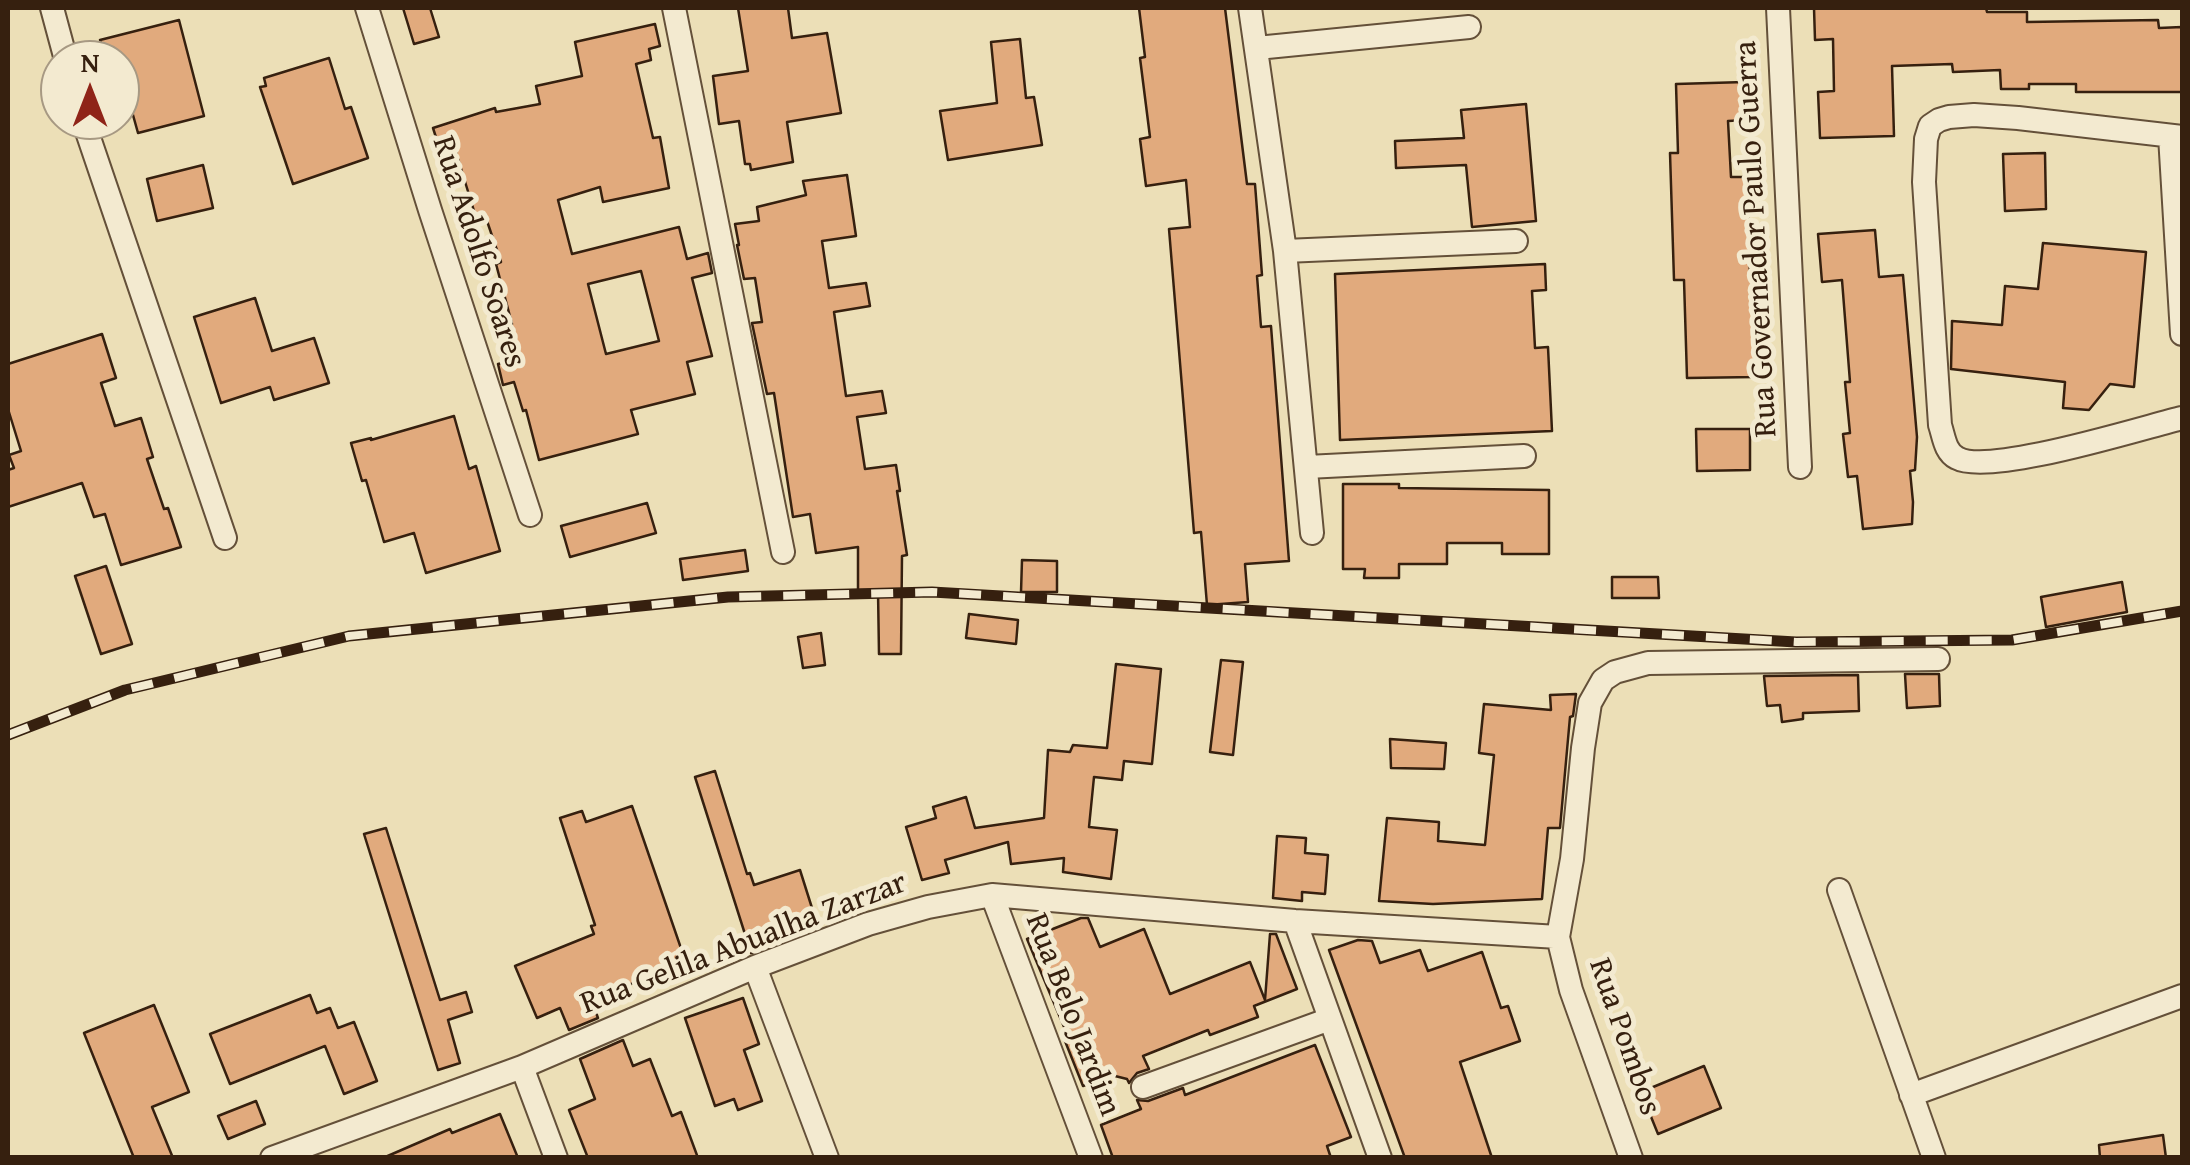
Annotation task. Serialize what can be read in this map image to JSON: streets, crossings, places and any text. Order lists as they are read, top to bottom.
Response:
{
  "streets": {
    "street": [
      "Rua Governador Paulo Guerra",
      "Rua Adolfo Soares",
      "Rua Gelila Abualha Zarzar",
      "Rua Belo Jardim",
      "Rua Pombos"
    ]
  },
  "crossings": [
    ["Rua Gelila Abualha Zarzar", "Rua Belo Jardim"],
    ["Rua Gelila Abualha Zarzar", "Rua Pombos"]
  ],
  "north": "top"
}
